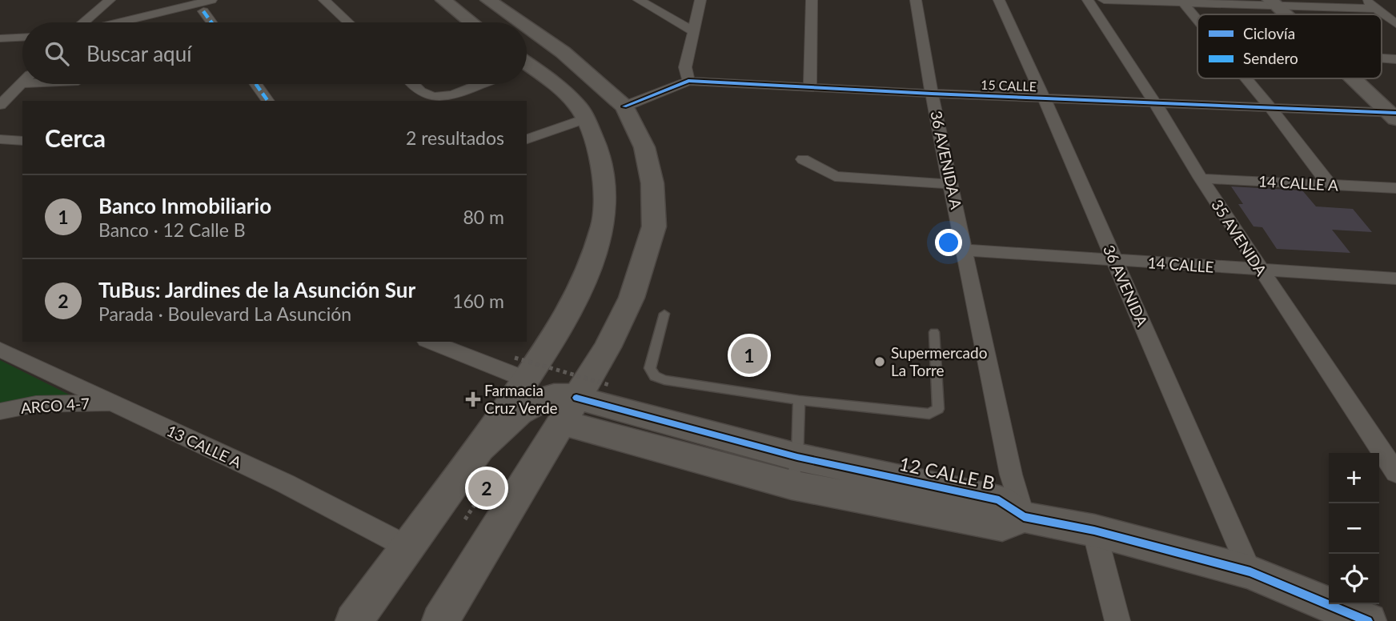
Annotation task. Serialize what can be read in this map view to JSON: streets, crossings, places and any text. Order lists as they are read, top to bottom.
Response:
{
  "streets": {
    "street": [
      "15 CALLE",
      "36 AVENIDA A",
      "14 CALLE A",
      "35 AVENIDA",
      "14 CALLE",
      "36 AVENIDA",
      "ARCO 4-7",
      "13 CALLE A"
    ],
    "cycle path": ["12 CALLE B"]
  },
  "crossings": [
    ["15 CALLE", "36 AVENIDA A"],
    ["15 CALLE", "35 AVENIDA"],
    ["15 CALLE", "36 AVENIDA"],
    ["36 AVENIDA A", "14 CALLE"],
    ["14 CALLE A", "35 AVENIDA"],
    ["35 AVENIDA", "14 CALLE"],
    ["14 CALLE", "36 AVENIDA"],
    ["ARCO 4-7", "13 CALLE A"]
  ],
  "places": {
    "other": ["Supermercado La Torre"],
    "health": ["Farmacia Cruz Verde"]
  },
  "legend": ["Ciclovía", "Sendero"],
  "page": {
    "search": "Buscar aquí",
    "heading": ["Cerca", "2 resultados"],
    "list": [
      {
        "mark": "1",
        "name": "Banco Inmobiliario",
        "note": "Banco · 12 Calle B",
        "value": "80 m"
      },
      {
        "mark": "2",
        "name": "TuBus: Jardines de la Asunción Sur",
        "note": "Parada · Boulevard La Asunción",
        "value": "160 m"
      }
    ],
    "pins": ["1", "2"],
    "map_buttons": ["+", "−"]
  }
}
